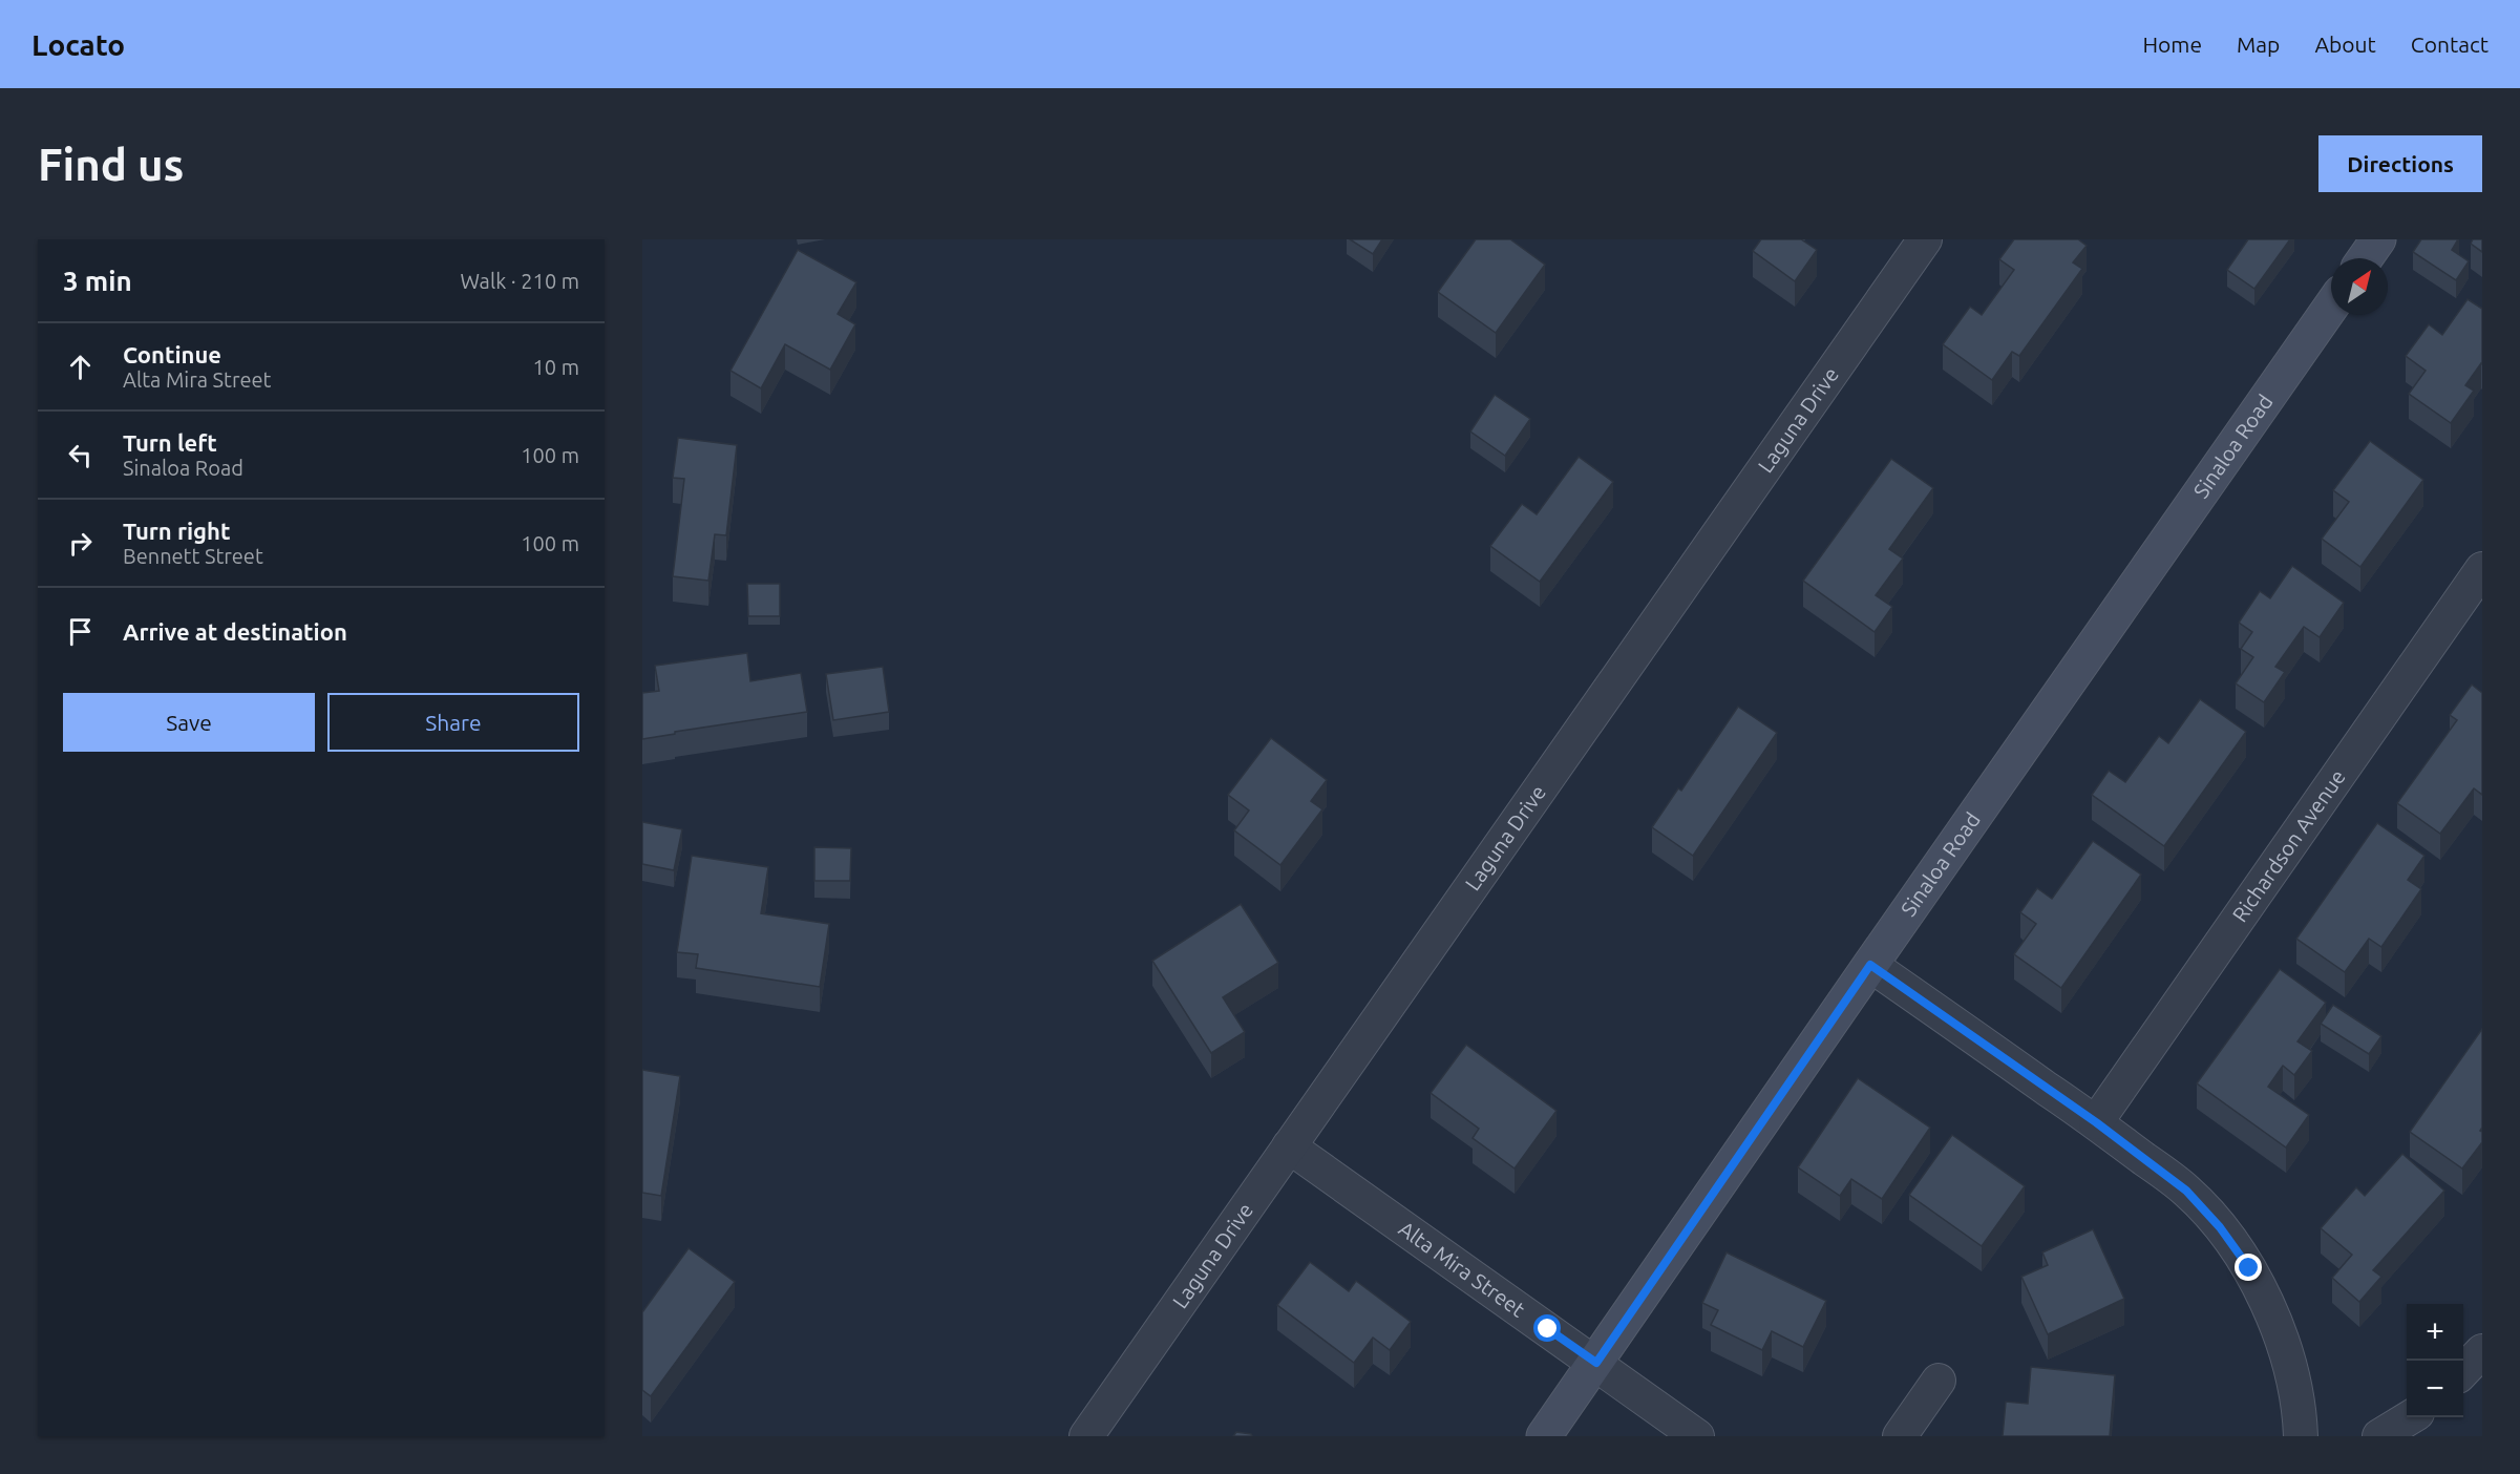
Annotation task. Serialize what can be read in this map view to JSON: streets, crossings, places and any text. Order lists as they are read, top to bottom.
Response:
{
  "streets": {
    "street": [
      "Laguna Drive",
      "Sinaloa Road",
      "Richardson Avenue",
      "Alta Mira Street"
    ]
  },
  "crossings": [
    ["Laguna Drive", "Alta Mira Street"],
    ["Sinaloa Road", "Alta Mira Street"]
  ],
  "north": "top right",
  "page": {
    "header": "Locato",
    "nav": [
      "Home",
      "Map",
      "About",
      "Contact"
    ],
    "buttons": [
      "Directions",
      ["Save", "Share"]
    ],
    "title": "Find us",
    "heading": ["3 min", "Walk · 210 m"],
    "list": [
      ["Continue", "Alta Mira Street", "10 m"],
      ["Turn left", "Sinaloa Road", "100 m"],
      ["Turn right", "Bennett Street", "100 m"],
      "Arrive at destination"
    ],
    "map_buttons": ["+", "−"]
  }
}
